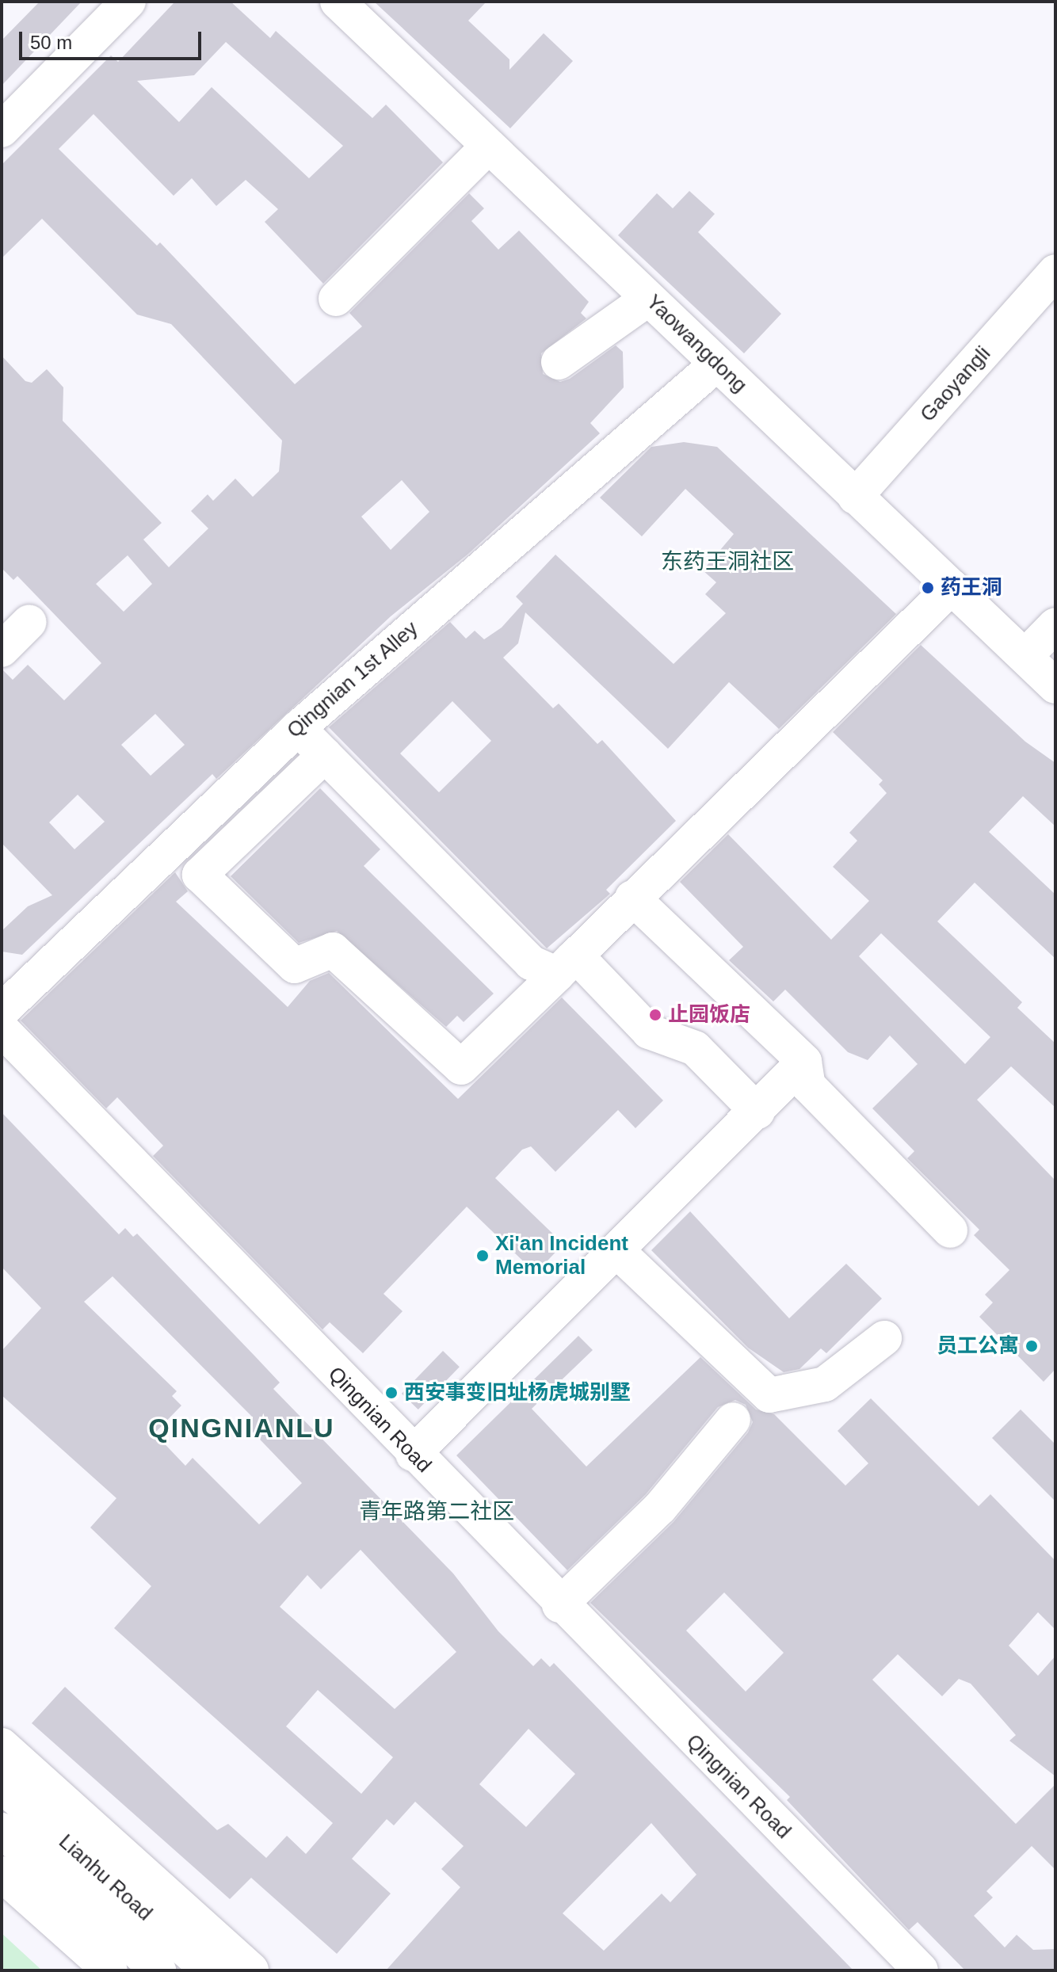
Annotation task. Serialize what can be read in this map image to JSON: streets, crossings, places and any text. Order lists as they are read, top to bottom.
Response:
{
  "streets": {
    "street": [
      "Yaowangdong",
      "Gaoyangli",
      "Qingnian 1st Alley",
      "Qingnian Road",
      "Lianhu Road"
    ]
  },
  "crossings": [
    ["Yaowangdong", "Gaoyangli"],
    ["Yaowangdong", "Qingnian 1st Alley"]
  ],
  "districts": ["东药王洞社区", "QINGNIANLU", "青年路第二社区"],
  "places": [
    "药王洞",
    "止园饭店",
    "Xi'an Incident Memorial",
    "员工公寓",
    "西安事变旧址杨虎城别墅"
  ],
  "scale_bar": "50 m"
}
